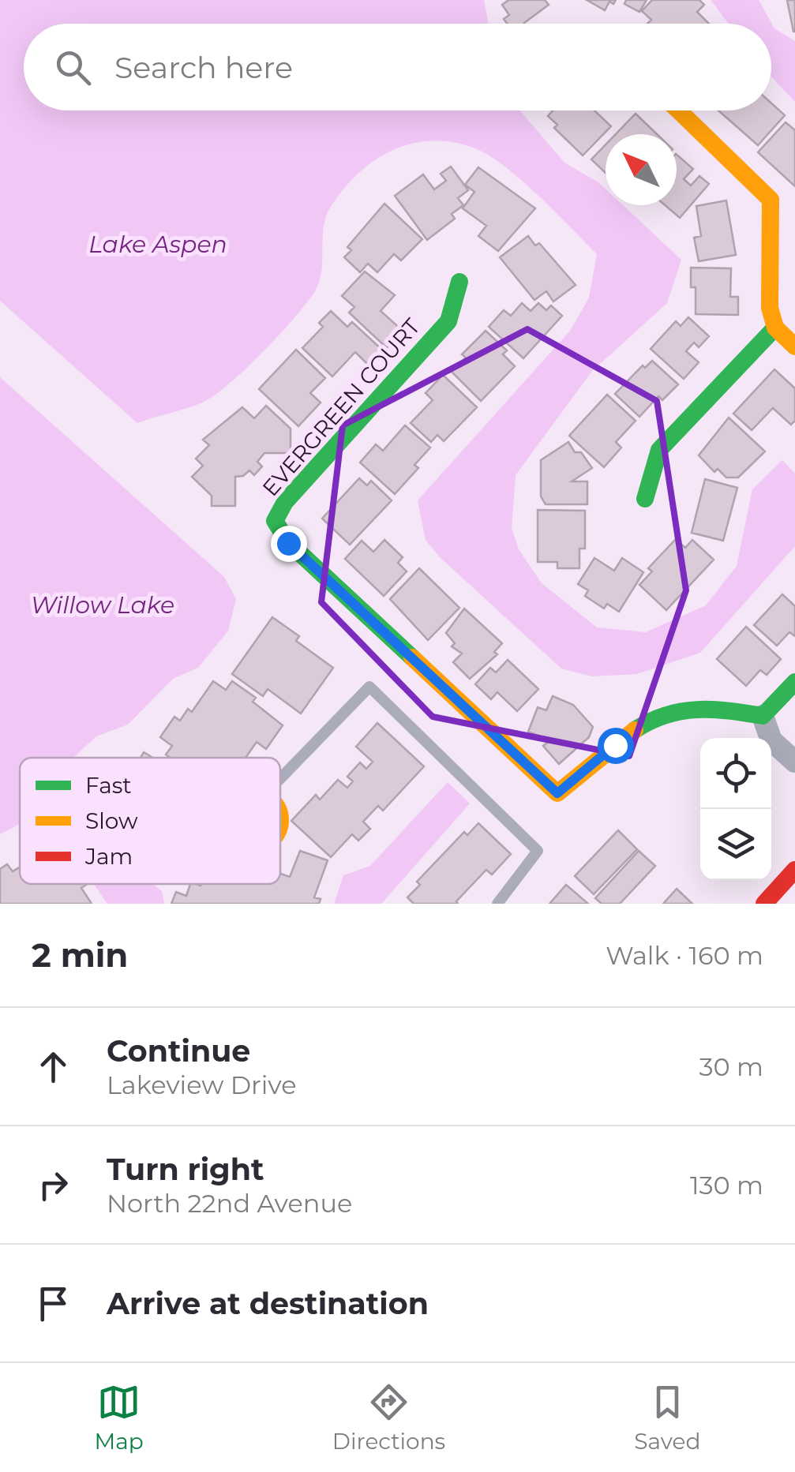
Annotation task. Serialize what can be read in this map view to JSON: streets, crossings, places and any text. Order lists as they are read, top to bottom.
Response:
{
  "streets": {
    "street": ["EVERGREEN COURT"]
  },
  "water": ["Lake Aspen", "Willow Lake"],
  "legend": ["Fast", "Slow", "Jam"],
  "north": "top left",
  "page": {
    "search": "Search here",
    "heading": ["2 min", "Walk · 160 m"],
    "list": [
      ["Continue", "Lakeview Drive", "30 m"],
      ["Turn right", "North 22nd Avenue", "130 m"],
      "Arrive at destination"
    ],
    "nav": ["Map", "Directions", "Saved"]
  }
}
